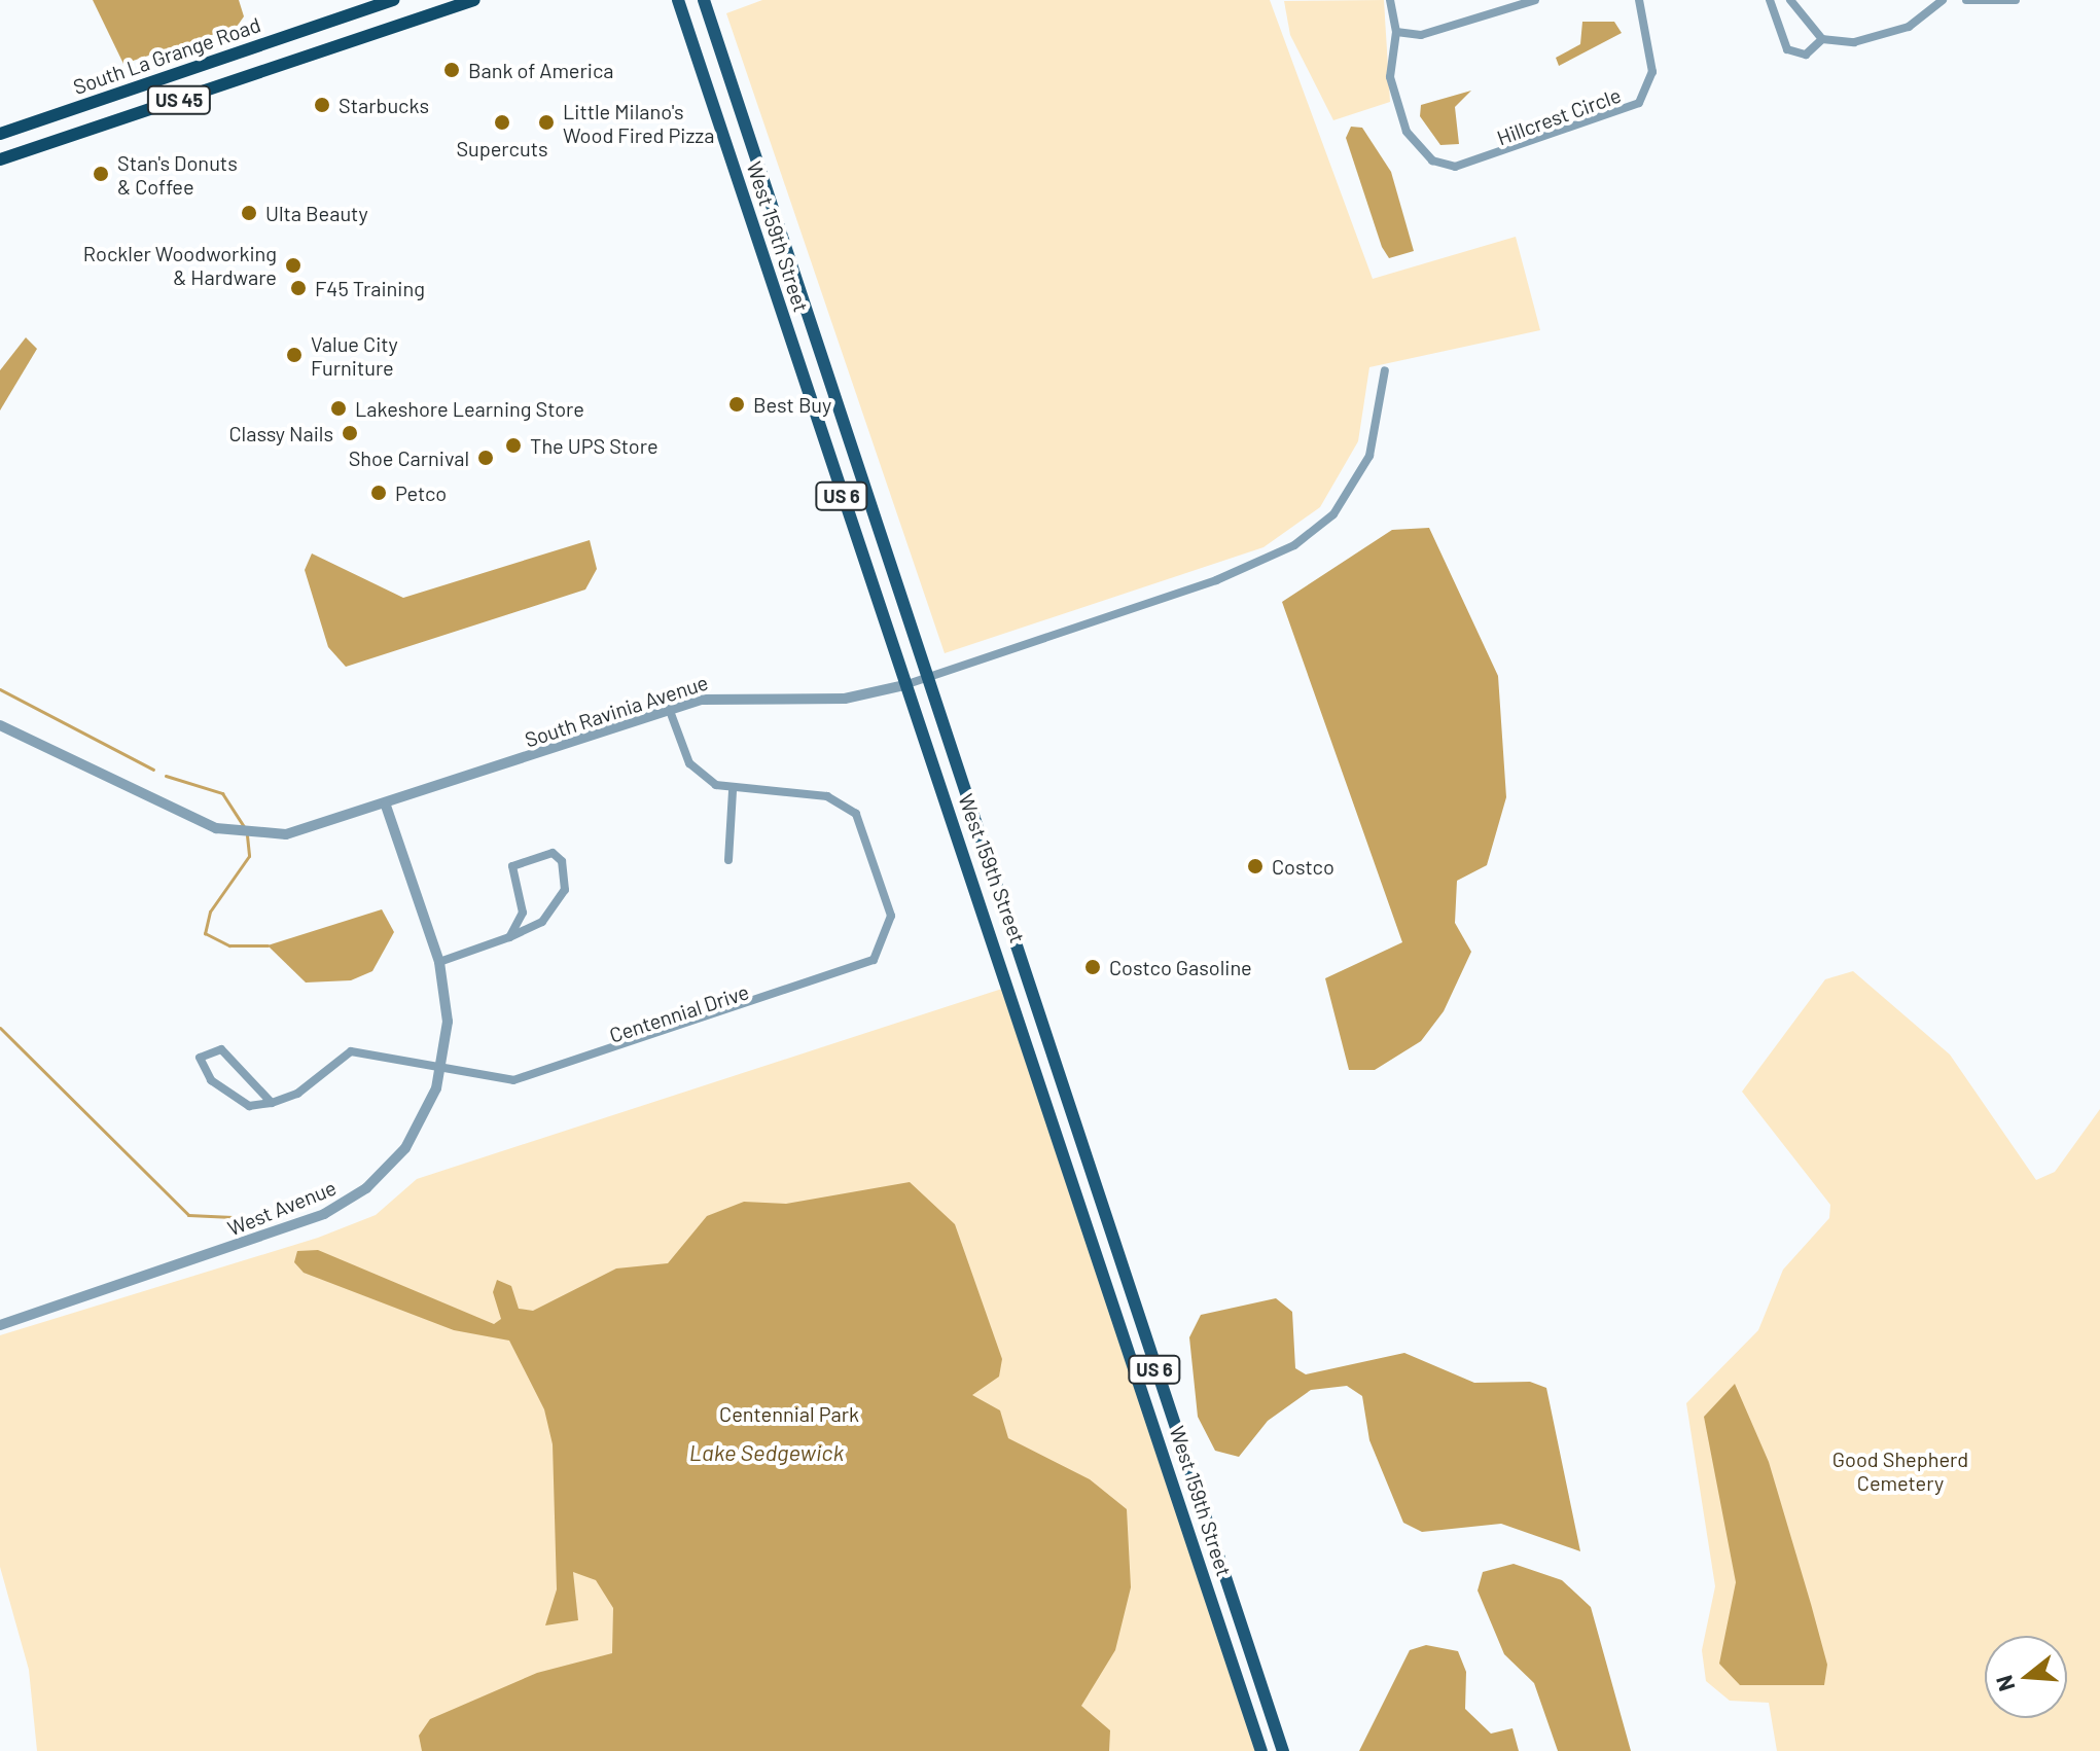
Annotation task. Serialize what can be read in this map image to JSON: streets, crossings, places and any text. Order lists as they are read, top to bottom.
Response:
{
  "streets": {
    "highway": ["South La Grange Road", "US 45"],
    "main road": ["West 159th Street", "US 6"],
    "street": [
      "Hillcrest Circle",
      "South Ravinia Avenue",
      "Centennial Drive",
      "West Avenue"
    ]
  },
  "crossings": [
    ["West 159th Street", "South Ravinia Avenue"],
    ["South Ravinia Avenue", "West Avenue"],
    ["Centennial Drive", "West Avenue"]
  ],
  "water": ["Lake Sedgewick"],
  "parks": ["Centennial Park", "Good Shepherd Cemetery"],
  "places": [
    "Bank of America",
    "Starbucks",
    "Supercuts",
    "Little Milano's Wood Fired Pizza",
    "Stan's Donuts & Coffee",
    "Ulta Beauty",
    "Rockler Woodworking & Hardware",
    "F45 Training",
    "Value City Furniture",
    "Best Buy",
    "Lakeshore Learning Store",
    "Classy Nails",
    "The UPS Store",
    "Shoe Carnival",
    "Petco",
    "Costco",
    "Costco Gasoline"
  ],
  "north": "left"
}
